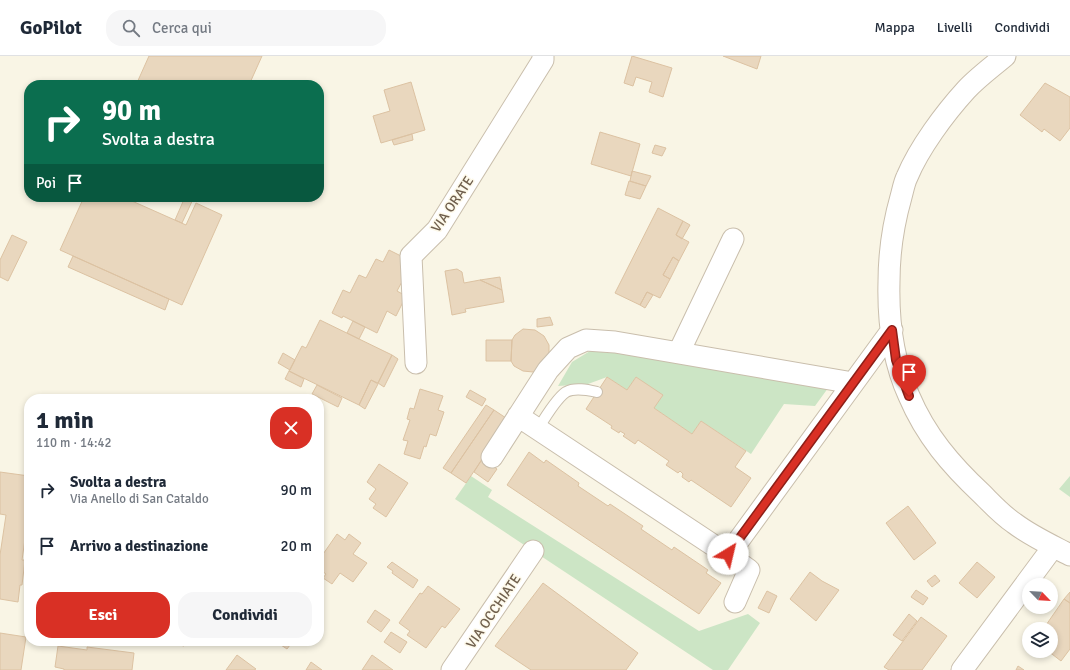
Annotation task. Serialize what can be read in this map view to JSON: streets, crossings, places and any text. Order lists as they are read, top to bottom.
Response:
{
  "streets": {
    "street": ["VIA ORATE", "VIA OCCHIATE"]
  },
  "north": "bottom right",
  "page": {
    "header": "GoPilot",
    "search": "Cerca qui",
    "nav": ["Mappa", "Livelli", "Condividi"],
    "turn": ["90 m", "Svolta a destra"],
    "then": "Poi",
    "heading": ["1 min", "110 m · 14:42"],
    "list": [
      {
        "name": "Svolta a destra",
        "note": "Via Anello di San Cataldo",
        "value": "90 m"
      },
      {
        "name": "Arrivo a destinazione",
        "value": "20 m"
      }
    ],
    "buttons": ["Esci", "Condividi"]
  }
}
